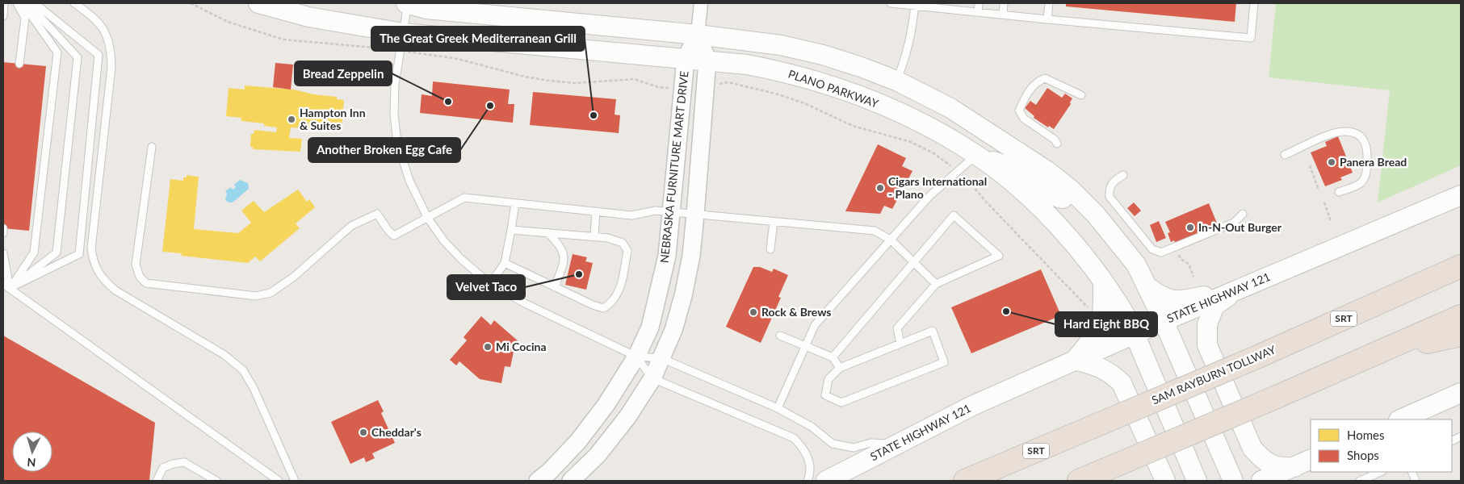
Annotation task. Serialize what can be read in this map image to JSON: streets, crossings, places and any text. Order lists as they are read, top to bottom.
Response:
{
  "streets": {
    "highway": ["SRT", "SAM RAYBURN TOLLWAY"],
    "main road": ["PLANO PARKWAY", "STATE HIGHWAY 121"],
    "street": ["NEBRASKA FURNITURE MART DRIVE"]
  },
  "crossings": [
    ["PLANO PARKWAY", "NEBRASKA FURNITURE MART DRIVE"],
    ["PLANO PARKWAY", "STATE HIGHWAY 121"]
  ],
  "places": [
    "Bread Zeppelin",
    "Another Broken Egg Cafe",
    "The Great Greek Mediterranean Grill",
    "Hampton Inn & Suites",
    "Panera Bread",
    "Cigars International - Plano",
    "In-N-Out Burger",
    "Velvet Taco",
    "Hard Eight BBQ",
    "Rock & Brews",
    "Mi Cocina",
    "Cheddar's"
  ],
  "legend": ["Homes", "Shops"],
  "north": "bottom"
}
